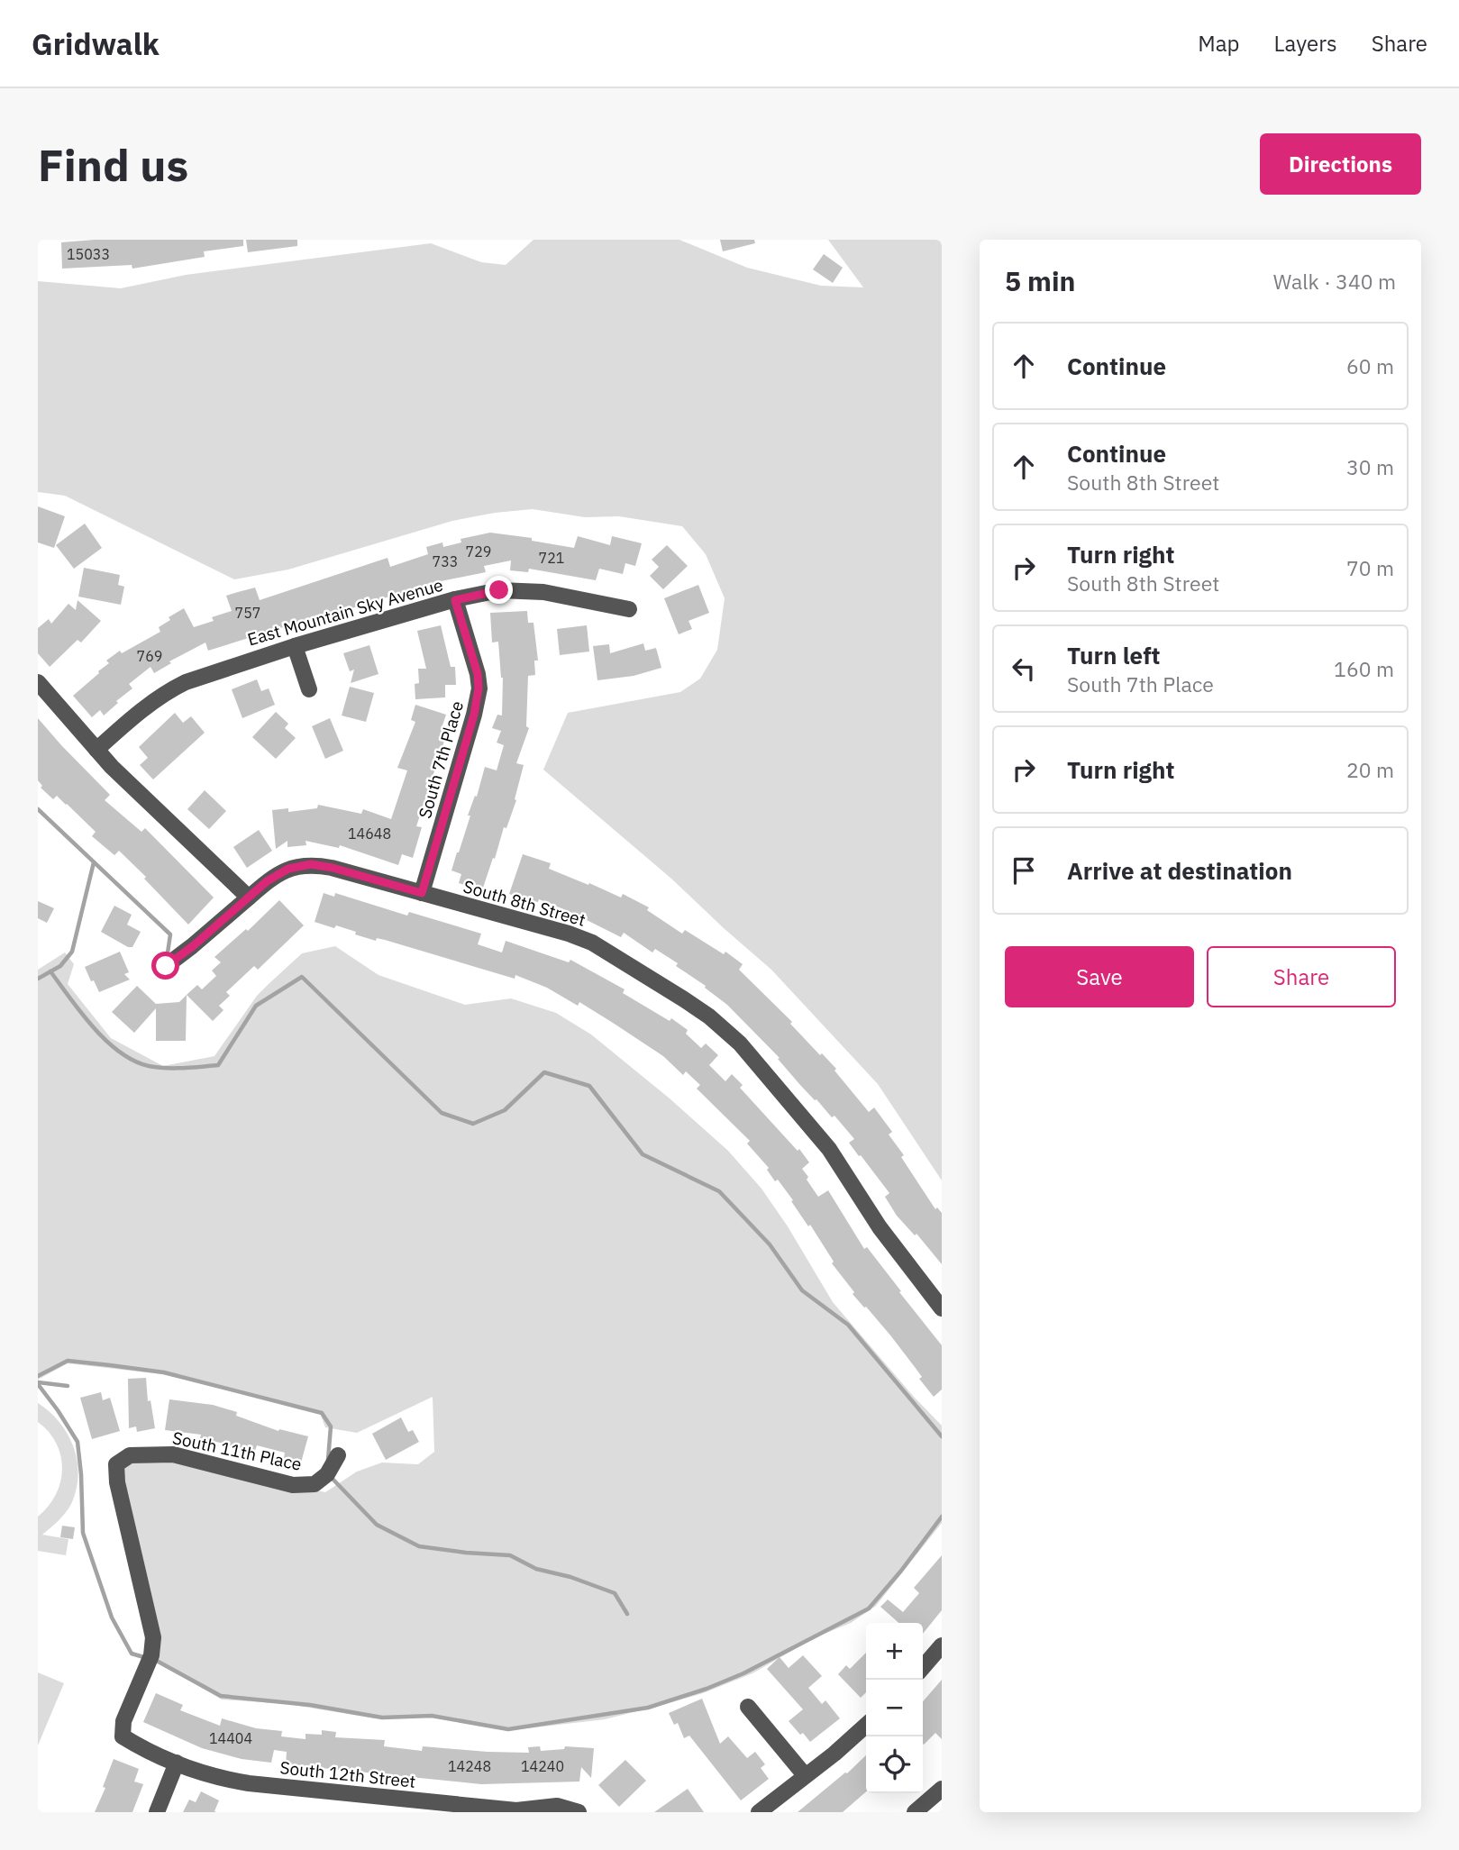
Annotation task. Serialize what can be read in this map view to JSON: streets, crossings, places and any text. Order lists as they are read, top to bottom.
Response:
{
  "streets": {
    "street": [
      "East Mountain Sky Avenue",
      "South 7th Place",
      "South 8th Street",
      "South 11th Place",
      "South 12th Street"
    ]
  },
  "crossings": [
    ["East Mountain Sky Avenue", "South 7th Place"],
    ["South 7th Place", "South 8th Street"],
    ["South 11th Place", "South 12th Street"]
  ],
  "house_numbers": [
    "15033",
    "729",
    "721",
    "733",
    "757",
    "769",
    "14648",
    "14404",
    "14248",
    "14240"
  ],
  "page": {
    "header": "Gridwalk",
    "nav": ["Map", "Layers", "Share"],
    "buttons": [
      "Directions",
      ["Save", "Share"]
    ],
    "title": "Find us",
    "heading": ["5 min", "Walk · 340 m"],
    "list": [
      ["Continue", "60 m"],
      ["Continue", "South 8th Street", "30 m"],
      ["Turn right", "South 8th Street", "70 m"],
      ["Turn left", "South 7th Place", "160 m"],
      ["Turn right", "20 m"],
      "Arrive at destination"
    ],
    "map_buttons": ["+", "−"]
  }
}
